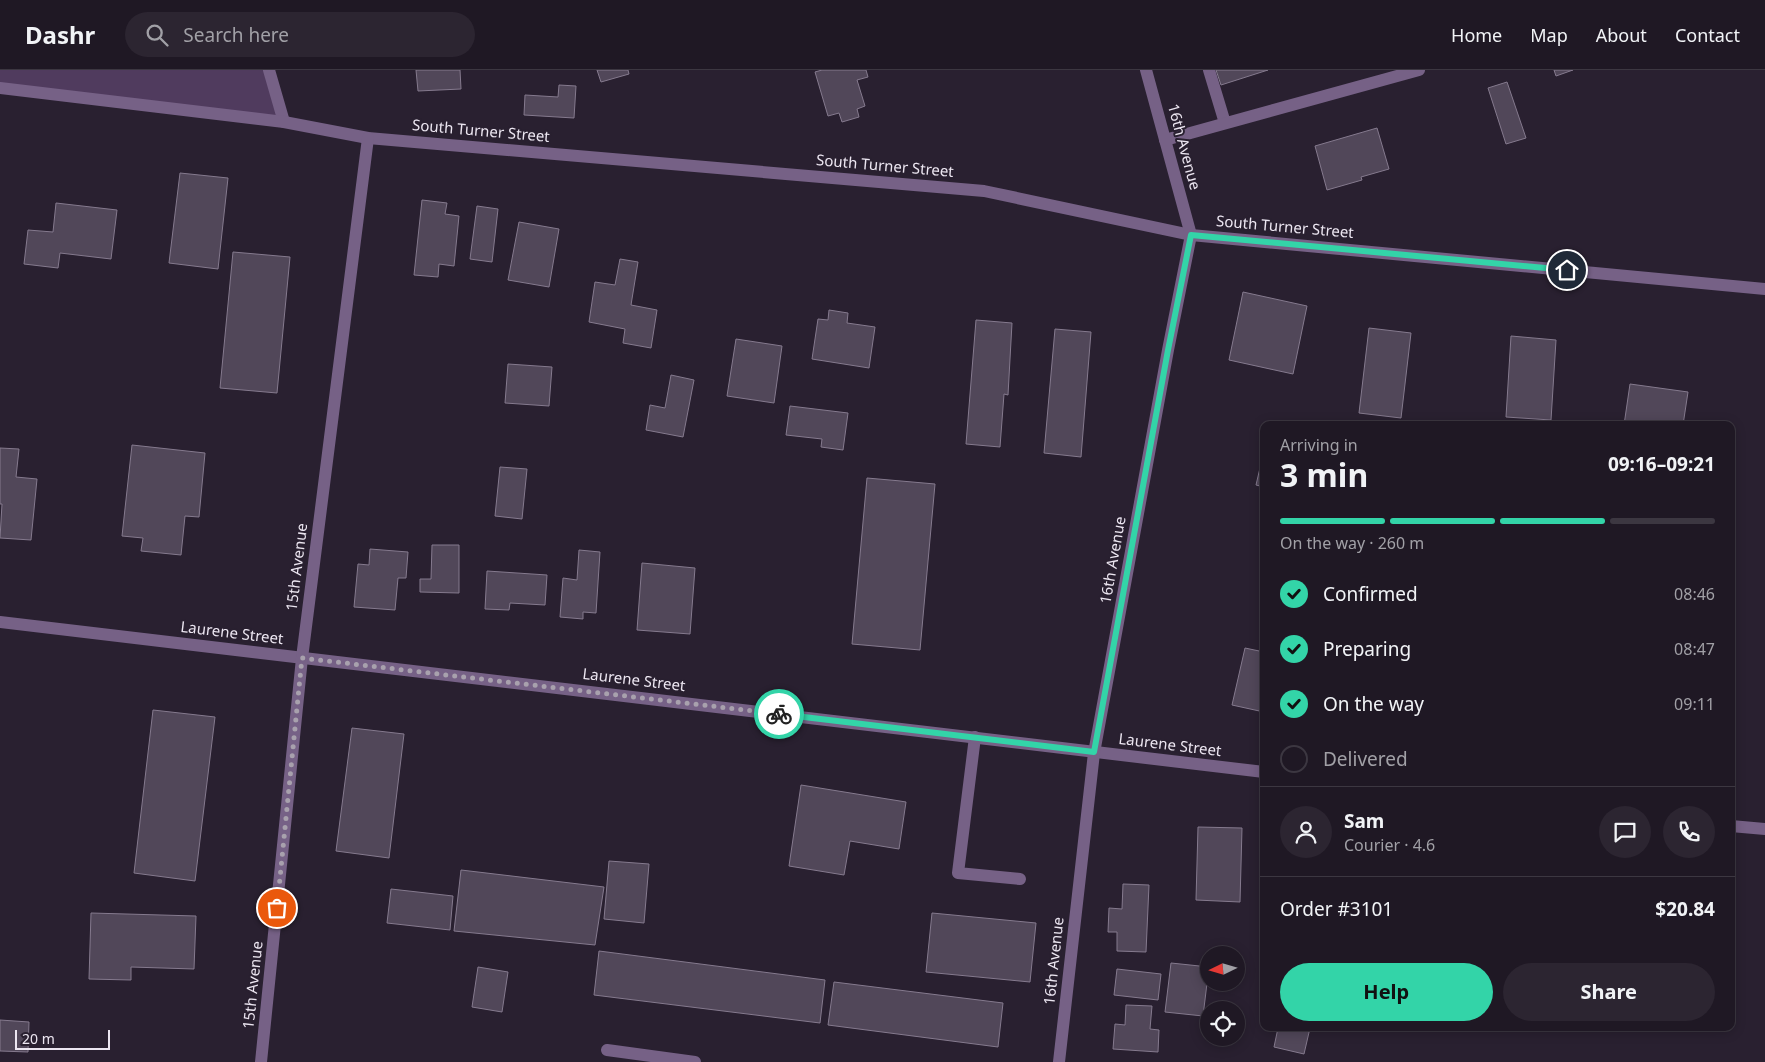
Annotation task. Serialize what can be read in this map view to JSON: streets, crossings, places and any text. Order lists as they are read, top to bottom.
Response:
{
  "streets": {
    "street": [
      "South Turner Street",
      "16th Avenue",
      "15th Avenue",
      "Laurene Street"
    ]
  },
  "crossings": [
    ["South Turner Street", "16th Avenue"],
    ["South Turner Street", "15th Avenue"],
    ["16th Avenue", "Laurene Street"],
    ["15th Avenue", "Laurene Street"]
  ],
  "scale_bar": "20 m",
  "north": "left",
  "page": {
    "header": "Dashr",
    "search": "Search here",
    "nav": [
      "Home",
      "Map",
      "About",
      "Contact"
    ],
    "heading": ["3 min", "Arriving in", "09:16–09:21"],
    "panel": [
      "Sam",
      "Courier · 4.6",
      "Order #3101",
      "$20.84"
    ],
    "bar": "On the way · 260 m",
    "list": [
      ["Confirmed", "08:46"],
      ["Preparing", "08:47"],
      ["On the way", "09:11"],
      "Delivered"
    ],
    "buttons": ["Help", "Share"],
    "scale": "20 m"
  }
}
